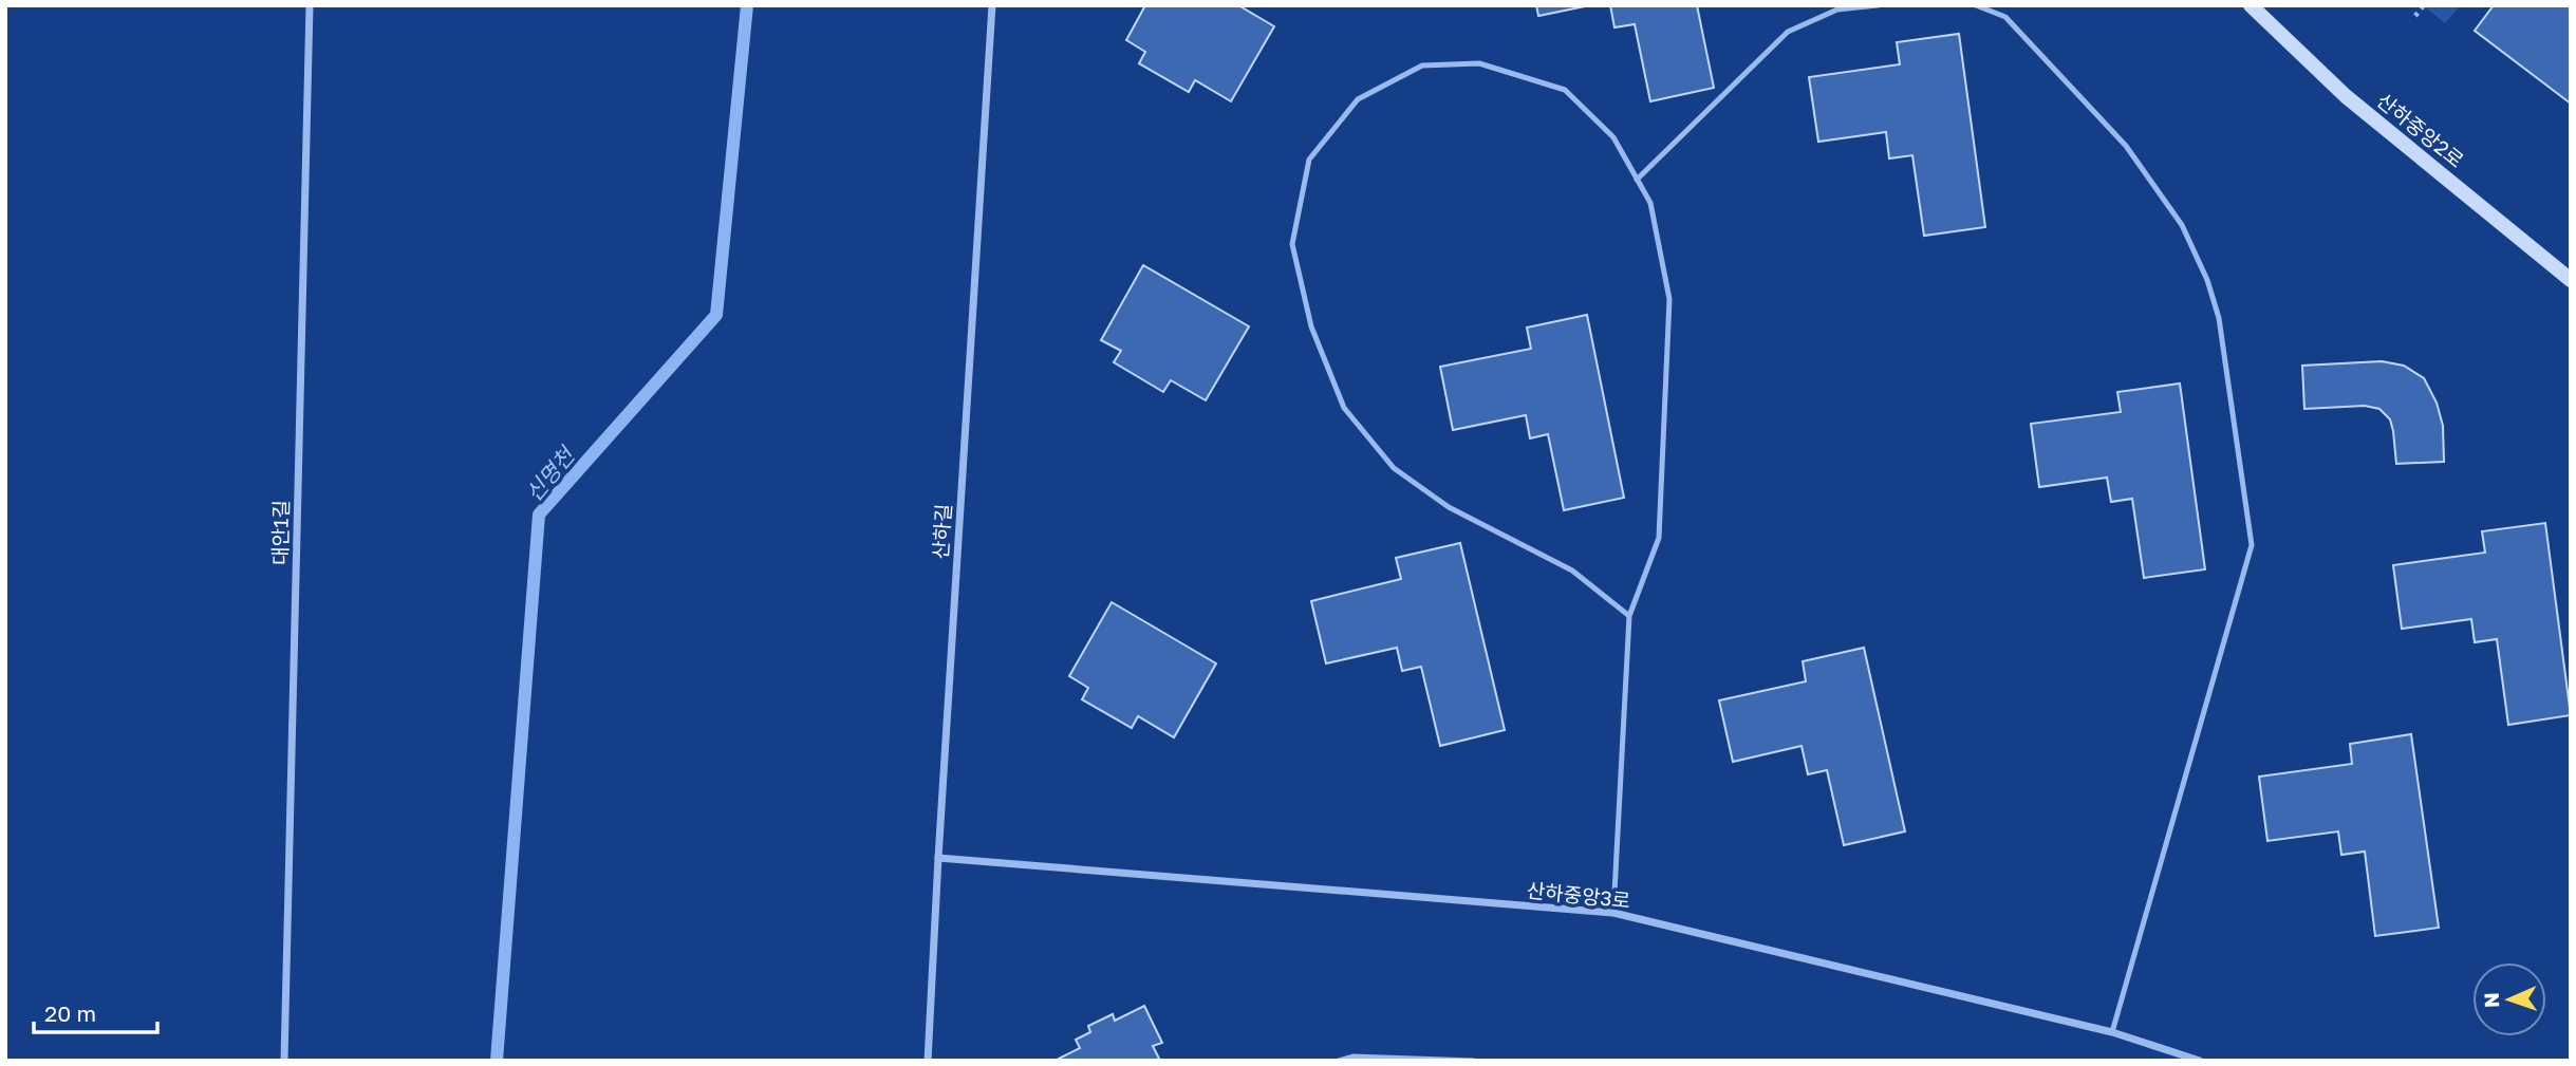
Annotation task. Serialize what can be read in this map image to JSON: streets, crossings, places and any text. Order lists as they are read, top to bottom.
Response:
{
  "streets": {
    "main road": ["산하중앙2로"],
    "street": ["산하길", "대안1길", "산하중앙3로"]
  },
  "crossings": [
    ["산하길", "산하중앙3로"]
  ],
  "water": ["신명천"],
  "scale_bar": "20 m",
  "north": "left"
}
